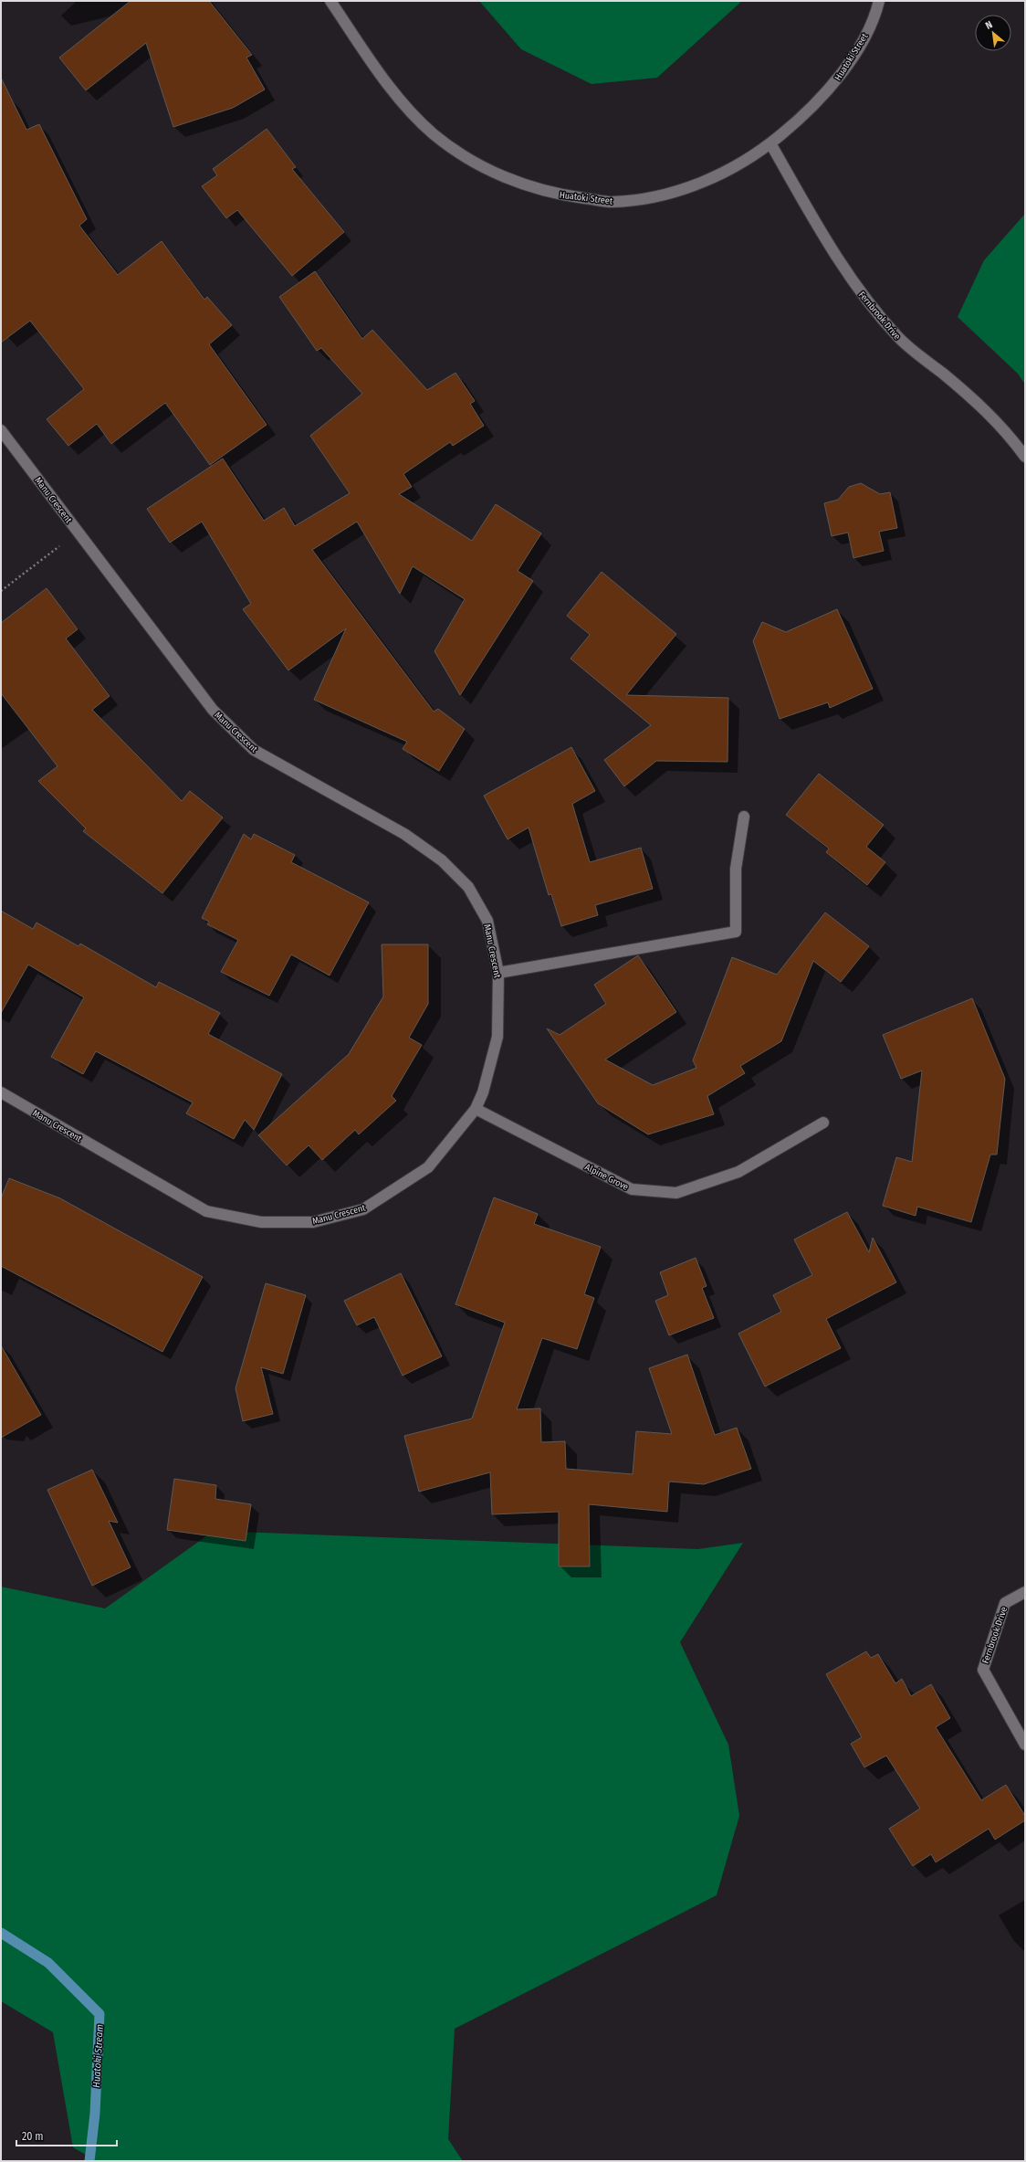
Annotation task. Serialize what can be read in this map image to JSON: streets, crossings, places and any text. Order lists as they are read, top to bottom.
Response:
{
  "streets": {
    "street": [
      "Huatoki Street",
      "Fernbrook Drive",
      "Manu Crescent",
      "Alpine Grove"
    ]
  },
  "crossings": [
    ["Huatoki Street", "Fernbrook Drive"],
    ["Manu Crescent", "Alpine Grove"]
  ],
  "water": ["Huatoki Stream"],
  "scale_bar": "20 m",
  "north": "top left"
}
